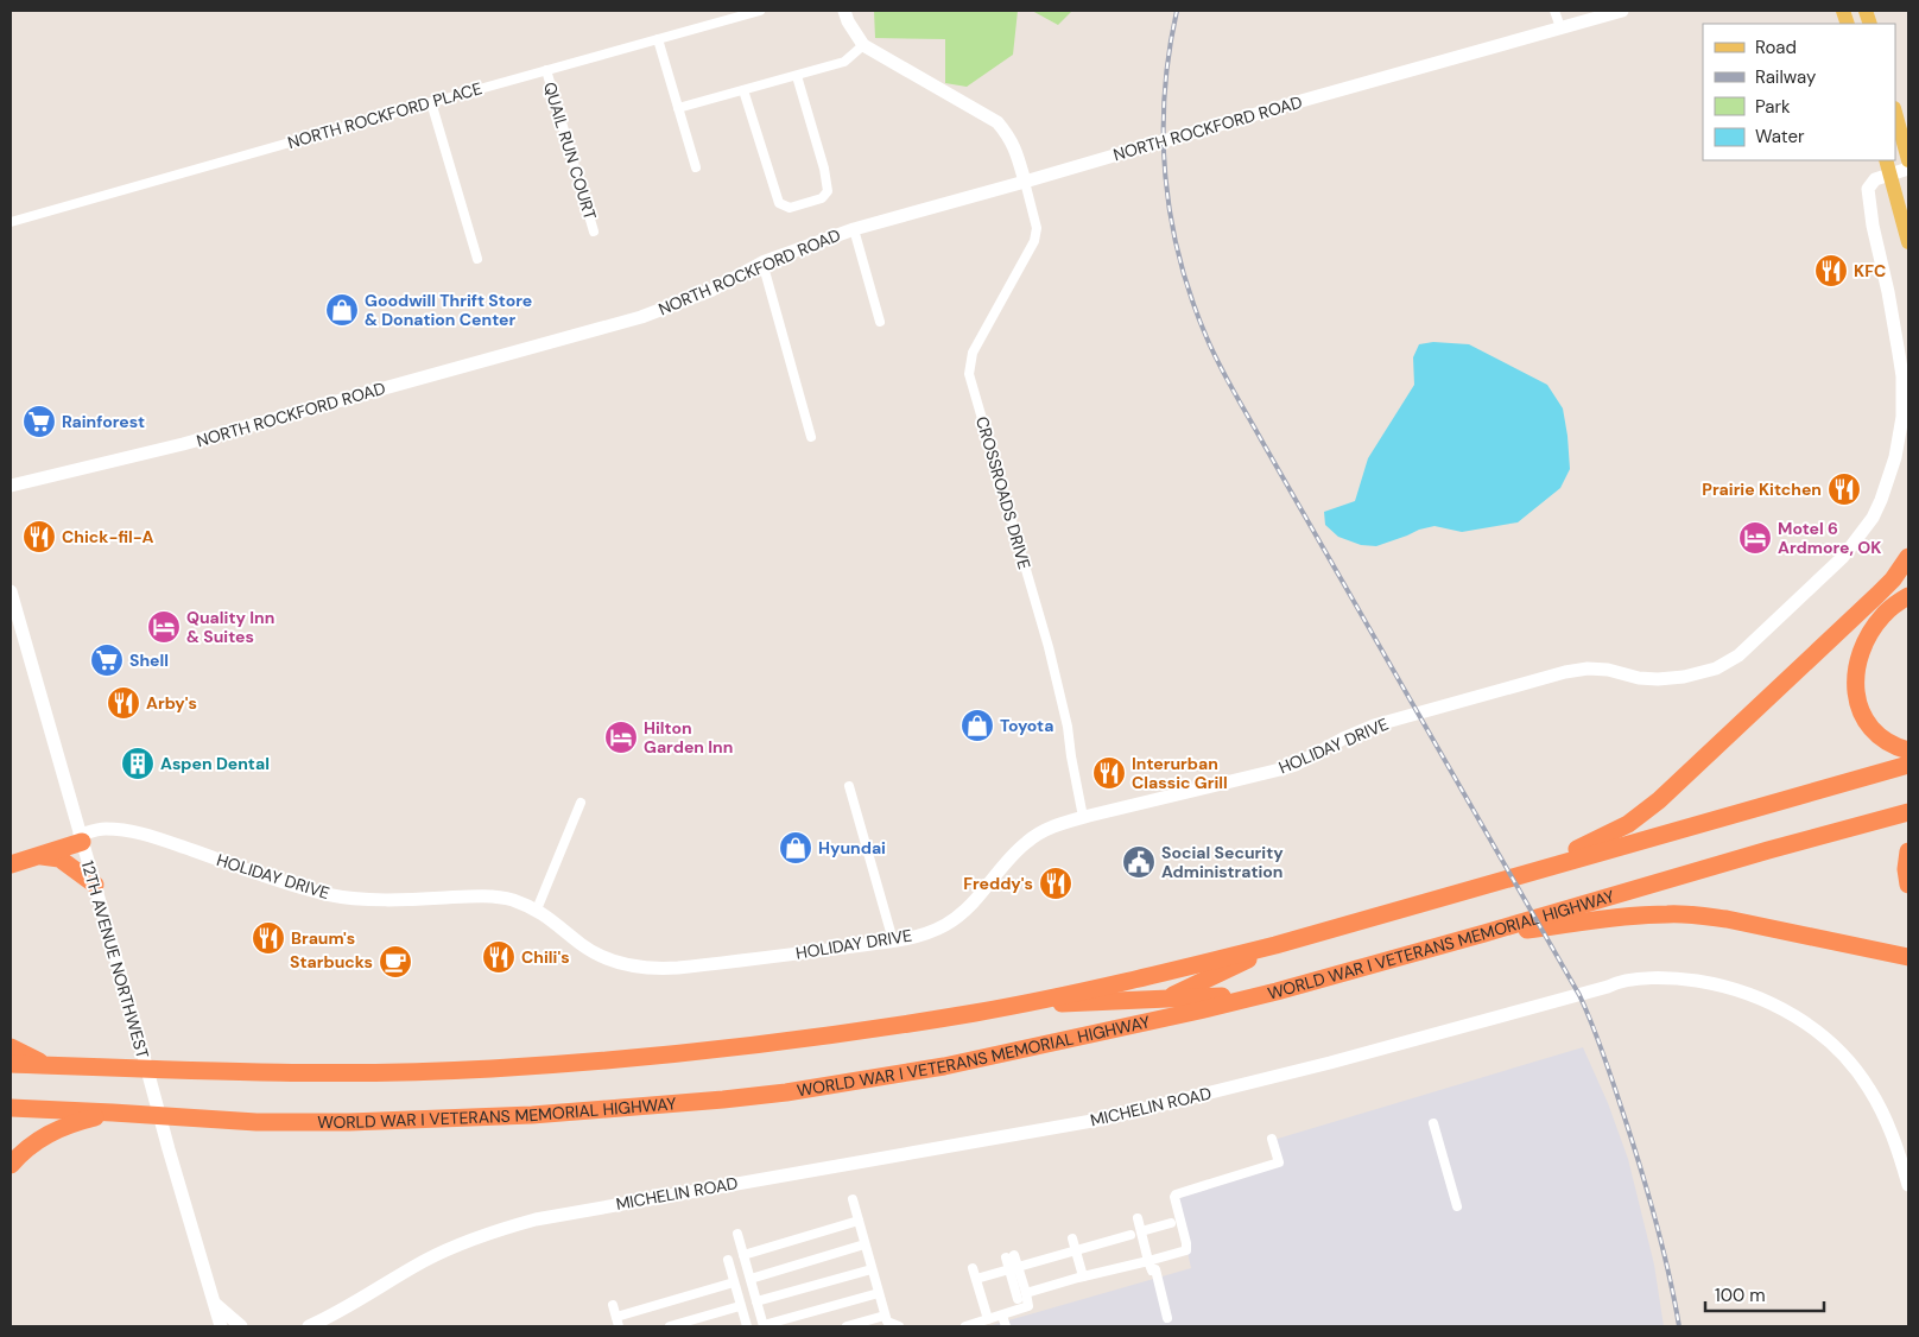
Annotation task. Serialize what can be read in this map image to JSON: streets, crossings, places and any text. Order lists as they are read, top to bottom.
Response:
{
  "streets": {
    "highway": ["WORLD WAR I VETERANS MEMORIAL HIGHWAY"],
    "street": [
      "NORTH ROCKFORD PLACE",
      "NORTH ROCKFORD ROAD",
      "QUAIL RUN COURT",
      "CROSSROADS DRIVE",
      "HOLIDAY DRIVE",
      "12TH AVENUE NORTHWEST",
      "MICHELIN ROAD"
    ]
  },
  "crossings": [
    ["NORTH ROCKFORD PLACE", "QUAIL RUN COURT"],
    ["NORTH ROCKFORD ROAD", "CROSSROADS DRIVE"],
    ["CROSSROADS DRIVE", "HOLIDAY DRIVE"],
    ["HOLIDAY DRIVE", "12TH AVENUE NORTHWEST"]
  ],
  "places": {
    "restaurant": [
      "KFC",
      "Prairie Kitchen",
      "Chick-fil-A",
      "Arby's",
      "Interurban Classic Grill",
      "Freddy's",
      "Braum's",
      "Chili's"
    ],
    "shop": ["Goodwill Thrift Store & Donation Center", "Toyota", "Hyundai"],
    "supermarket": ["Rainforest", "Shell"],
    "hotel": ["Motel 6 Ardmore, OK", "Quality Inn & Suites", "Hilton Garden Inn"],
    "building": ["Aspen Dental"],
    "public building": ["Social Security Administration"],
    "cafe": ["Starbucks"]
  },
  "legend": [
    "Road",
    "Railway",
    "Park",
    "Water"
  ],
  "scale_bar": "100 m"
}
